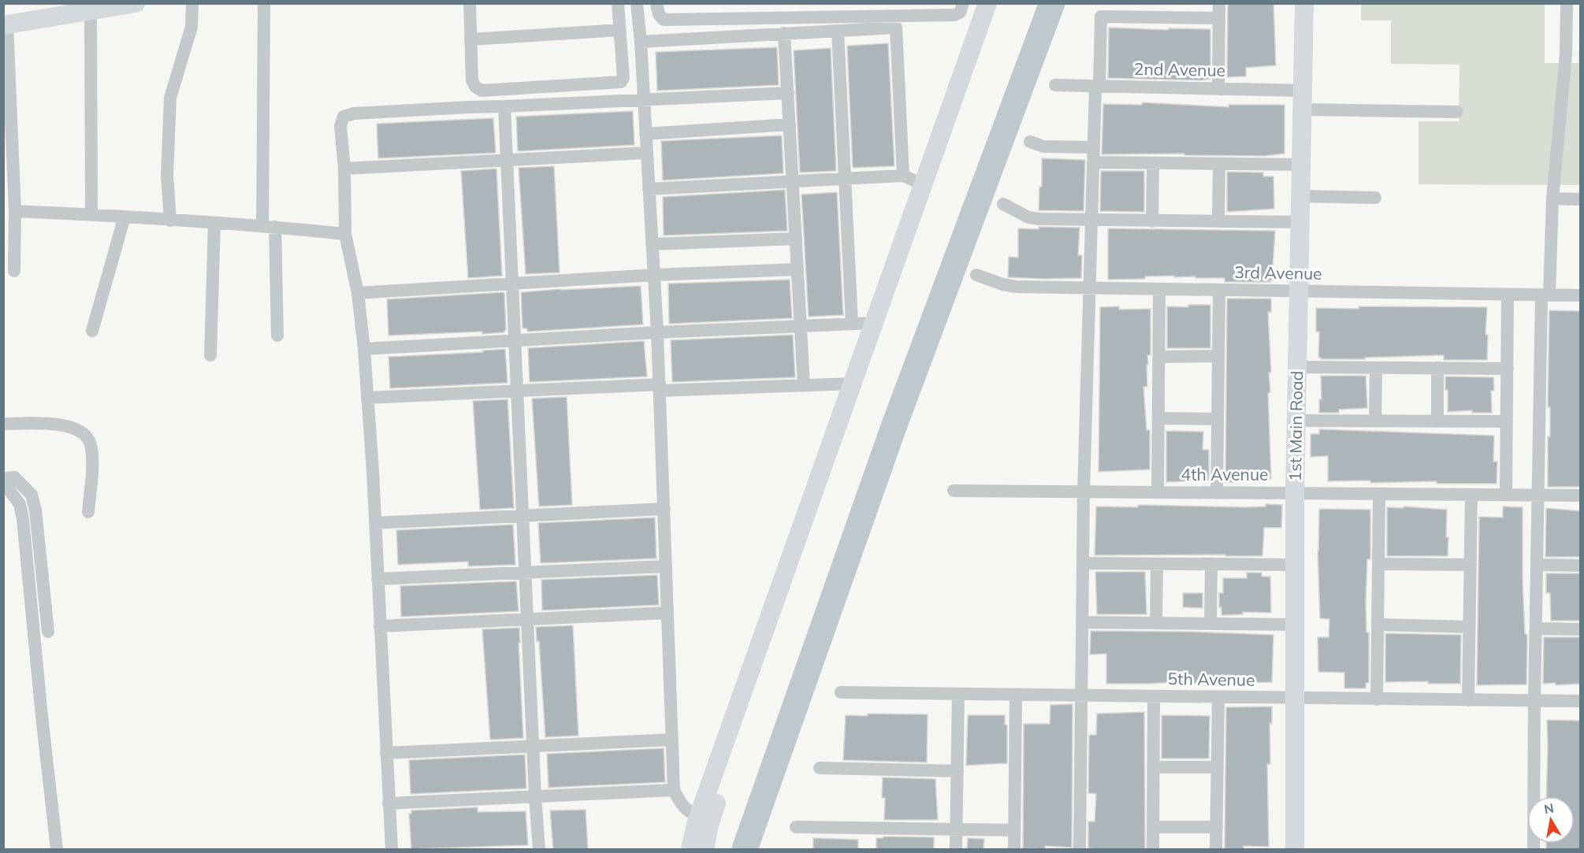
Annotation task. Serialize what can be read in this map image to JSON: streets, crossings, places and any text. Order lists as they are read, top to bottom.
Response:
{
  "streets": {
    "street": [
      "2nd Avenue",
      "3rd Avenue",
      "1st Main Road",
      "4th Avenue",
      "5th Avenue"
    ]
  },
  "crossings": [
    ["2nd Avenue", "1st Main Road"],
    ["3rd Avenue", "1st Main Road"],
    ["1st Main Road", "4th Avenue"],
    ["1st Main Road", "5th Avenue"]
  ],
  "north": "top"
}
